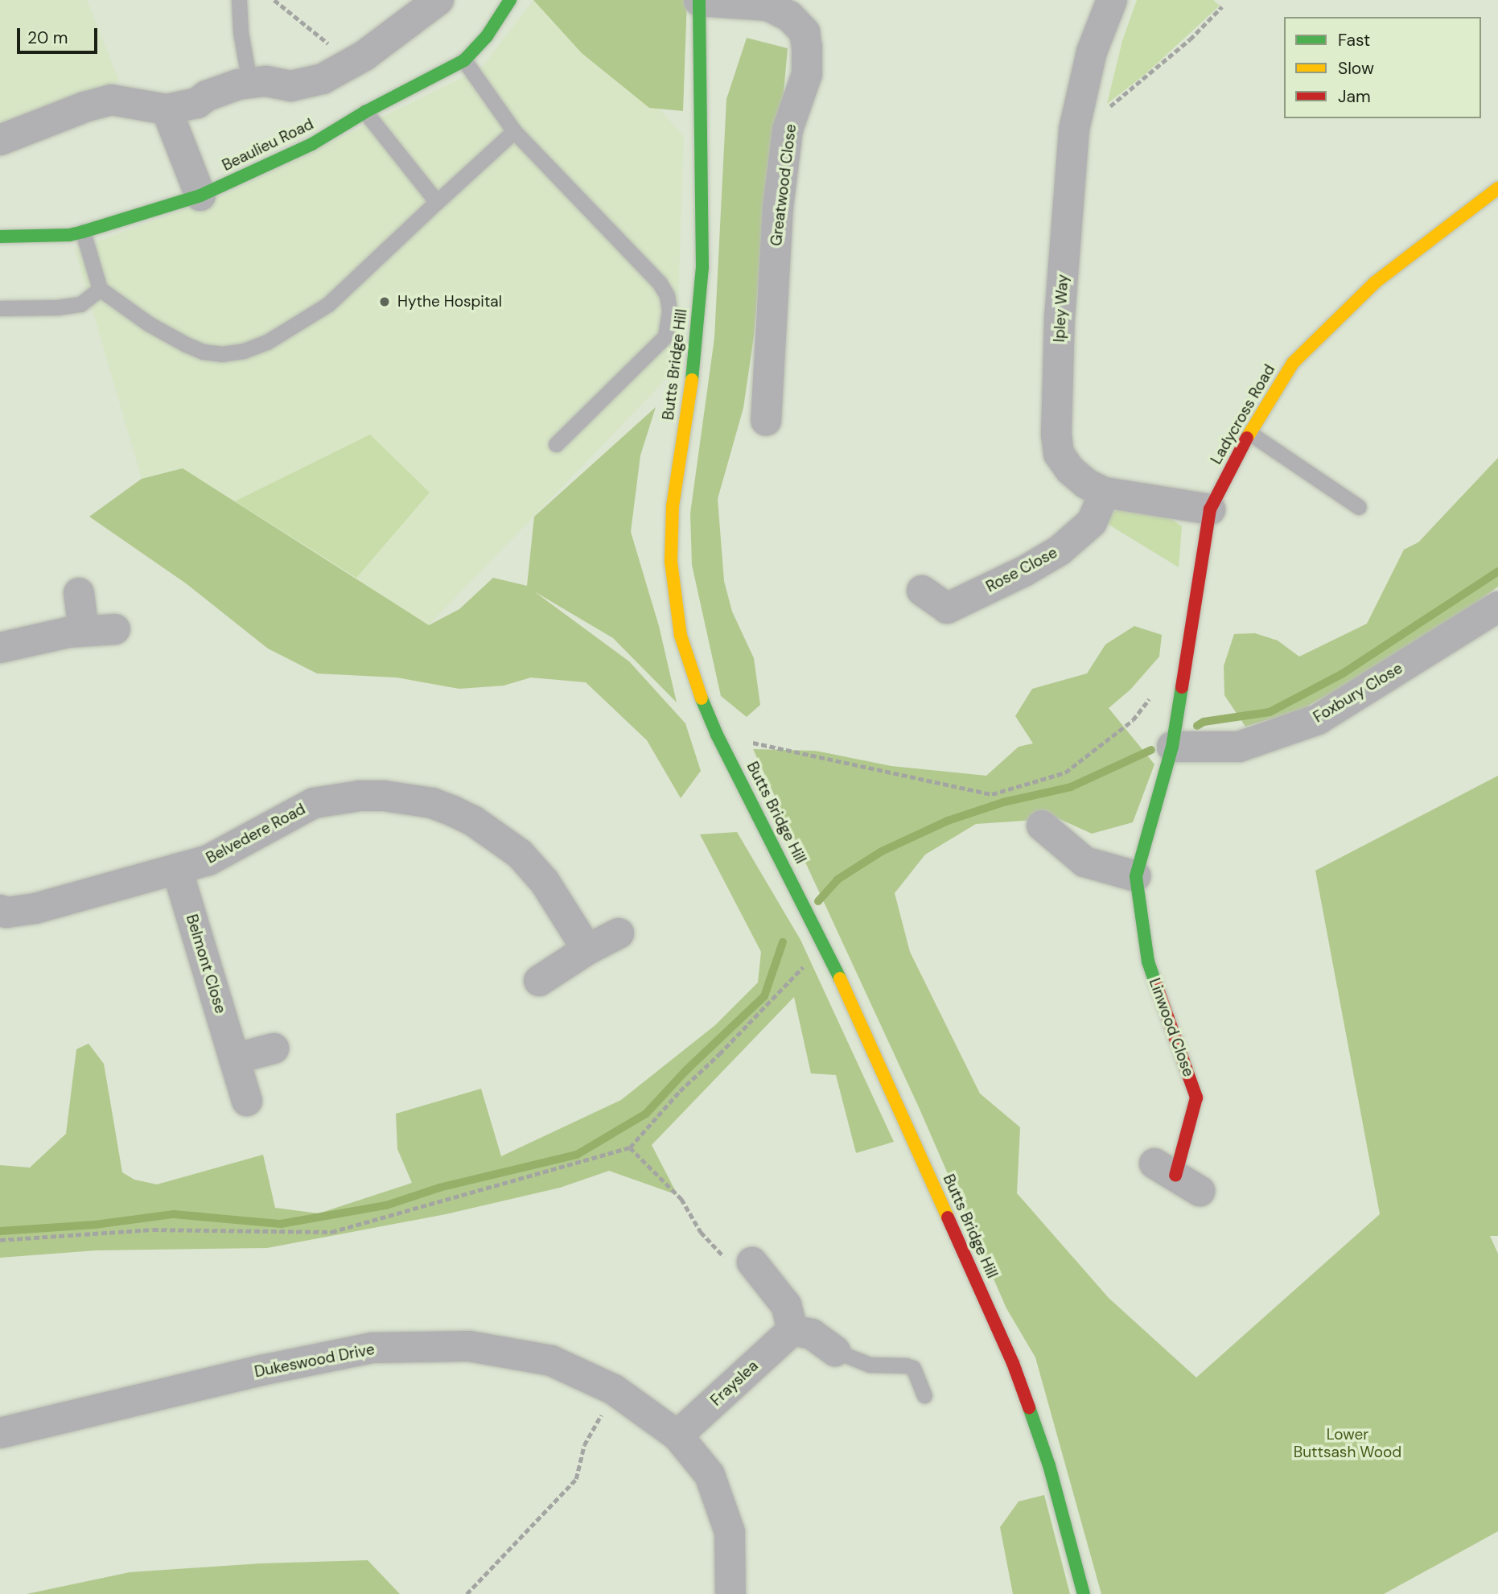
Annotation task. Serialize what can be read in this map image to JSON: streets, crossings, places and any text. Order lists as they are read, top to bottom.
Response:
{
  "streets": {
    "street": [
      "Beaulieu Road",
      "Greatwood Close",
      "Ipley Way",
      "Butts Bridge Hill",
      "Ladycross Road",
      "Rose Close",
      "Foxbury Close",
      "Belvedere Road",
      "Belmont Close",
      "Linwood Close",
      "Dukeswood Drive",
      "Frayslea"
    ]
  },
  "crossings": [
    ["Greatwood Close", "Butts Bridge Hill"],
    ["Ipley Way", "Ladycross Road"],
    ["Ipley Way", "Rose Close"],
    ["Ladycross Road", "Foxbury Close"],
    ["Ladycross Road", "Linwood Close"],
    ["Foxbury Close", "Linwood Close"],
    ["Belvedere Road", "Belmont Close"],
    ["Dukeswood Drive", "Frayslea"]
  ],
  "parks": ["Lower Buttsash Wood"],
  "places": ["Hythe Hospital"],
  "legend": ["Fast", "Slow", "Jam"],
  "scale_bar": "20 m"
}
